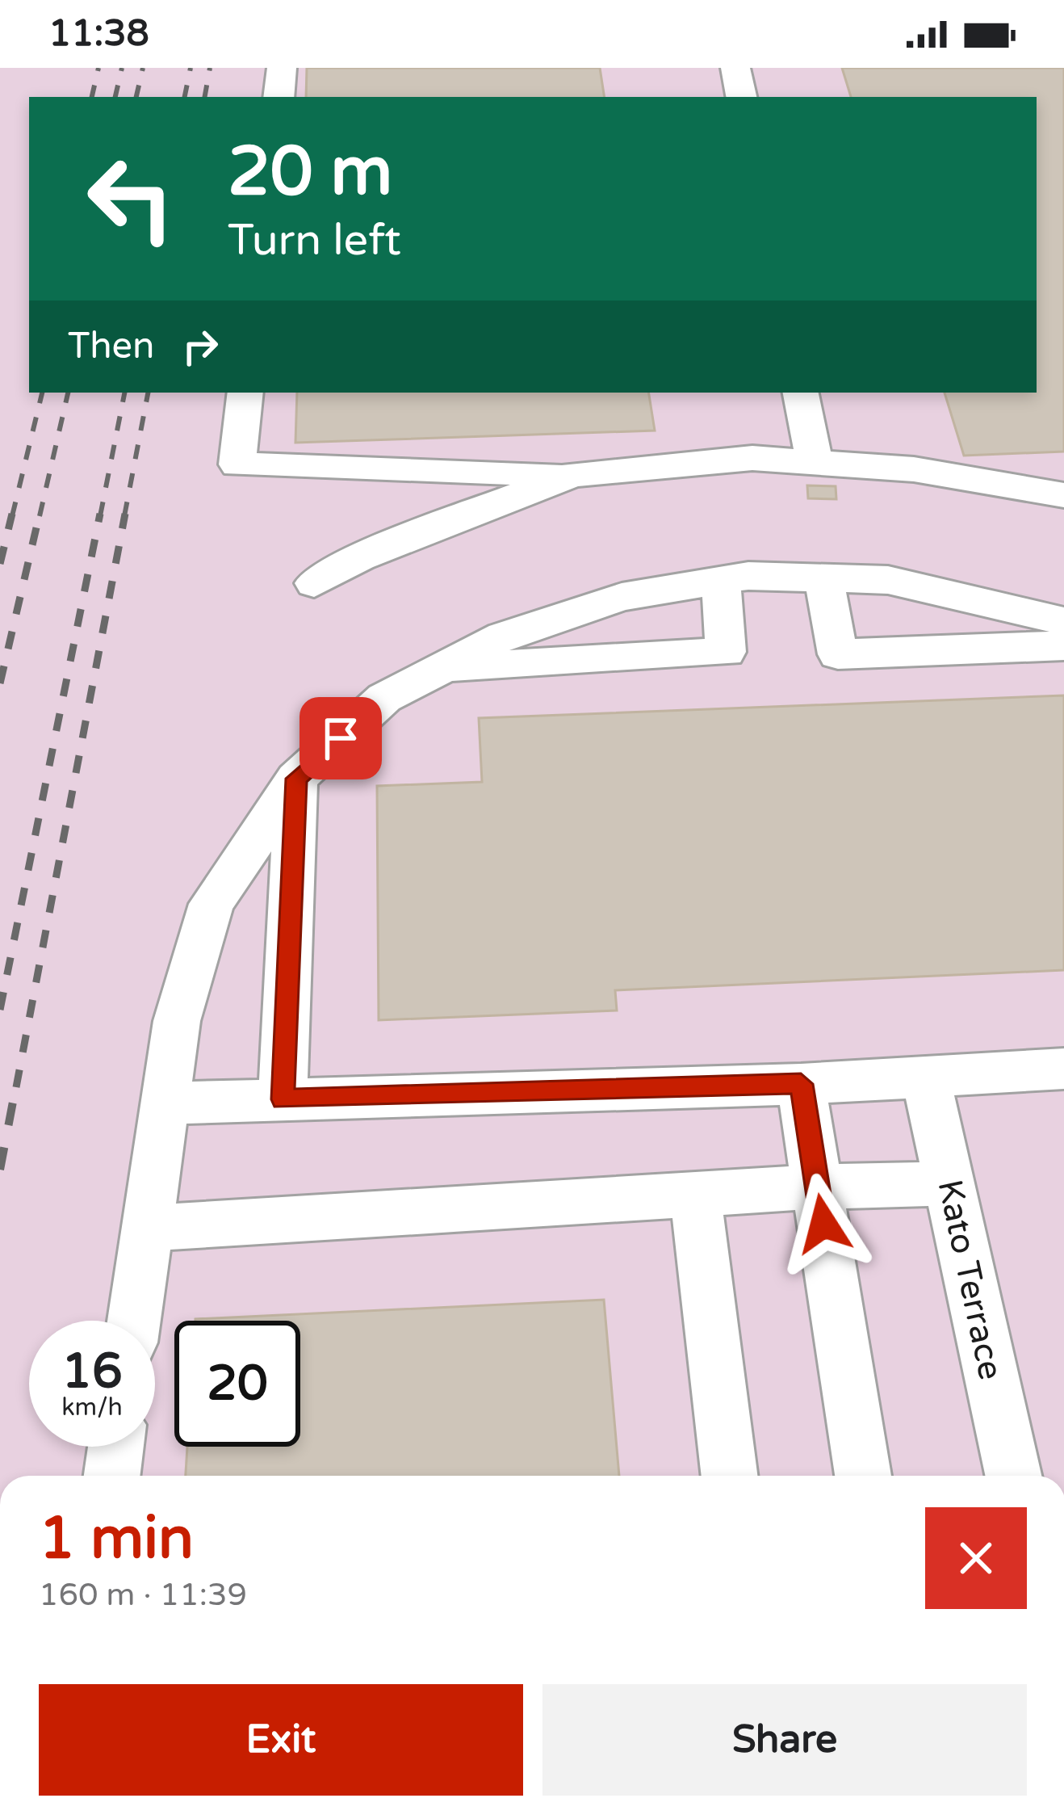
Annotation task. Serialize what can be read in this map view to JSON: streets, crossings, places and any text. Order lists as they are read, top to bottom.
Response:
{
  "streets": {
    "street": ["Kato Terrace"]
  },
  "page": {
    "status": "11:38",
    "turn": ["20 m", "Turn left"],
    "then": "Then",
    "speed": "16 km/h",
    "limit": "20",
    "heading": ["1 min", "160 m · 11:39"],
    "buttons": ["Exit", "Share"]
  }
}
